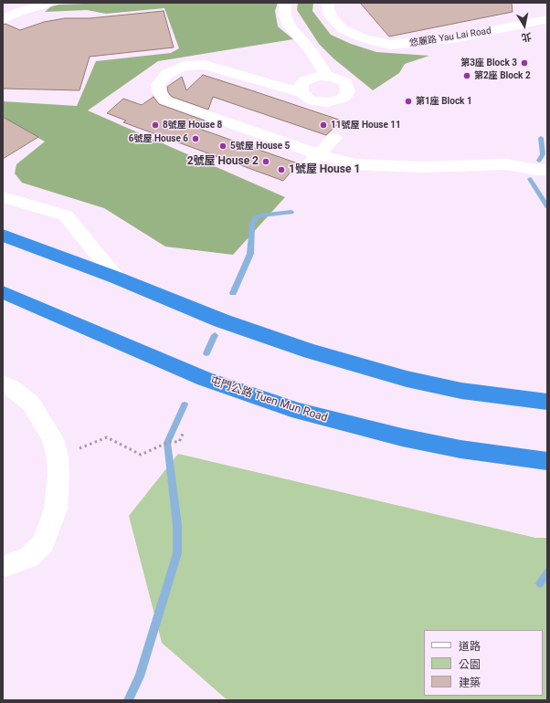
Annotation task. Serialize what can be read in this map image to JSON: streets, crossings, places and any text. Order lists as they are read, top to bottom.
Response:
{
  "streets": {
    "highway": ["屯門公路 Tuen Mun Road"],
    "street": ["悠麗路 Yau Lai Road"]
  },
  "places": [
    "第3座 Block 3",
    "第2座 Block 2",
    "第1座 Block 1",
    "8號屋 House 8",
    "11號屋 House 11",
    "6號屋 House 6",
    "5號屋 House 5",
    "2號屋 House 2",
    "1號屋 House 1"
  ],
  "legend": ["道路", "公園", "建築"],
  "north": "bottom"
}
